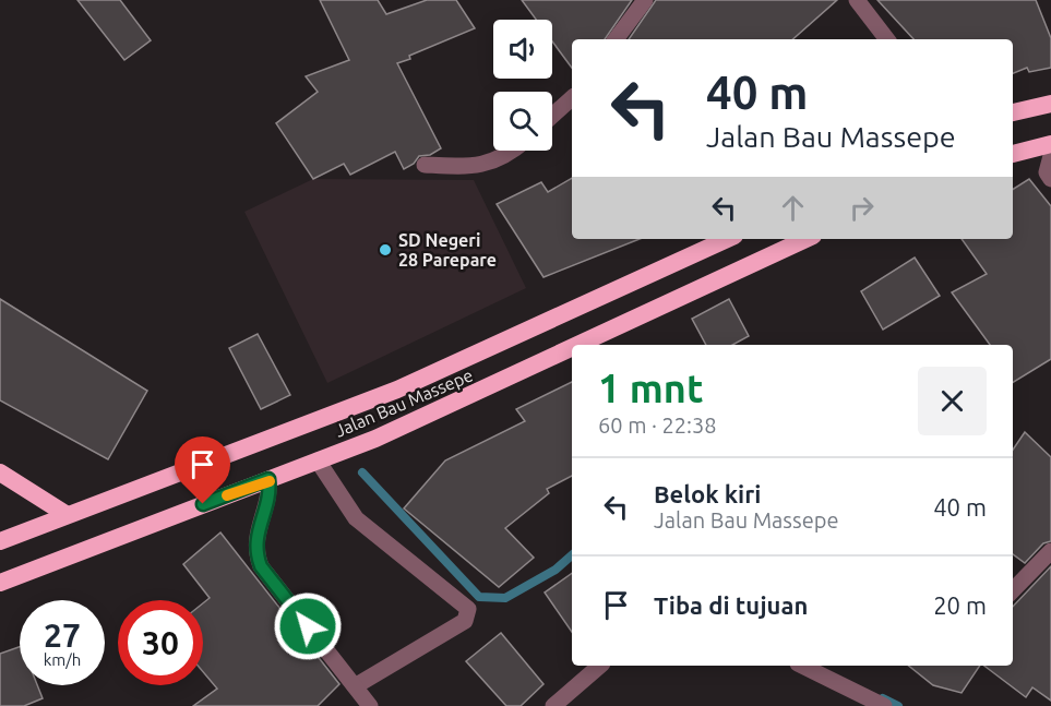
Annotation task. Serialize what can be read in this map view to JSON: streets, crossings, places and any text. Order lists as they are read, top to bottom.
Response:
{
  "streets": {
    "highway": ["Jalan Bau Massepe"]
  },
  "places": ["SD Negeri 28 Parepare"],
  "page": {
    "turn": ["40 m", "Jalan Bau Massepe"],
    "heading": ["1 mnt", "60 m · 22:38"],
    "list": [
      {
        "name": "Belok kiri",
        "note": "Jalan Bau Massepe",
        "value": "40 m"
      },
      {
        "name": "Tiba di tujuan",
        "value": "20 m"
      }
    ],
    "speed": "27 km/h",
    "limit": "30"
  }
}
